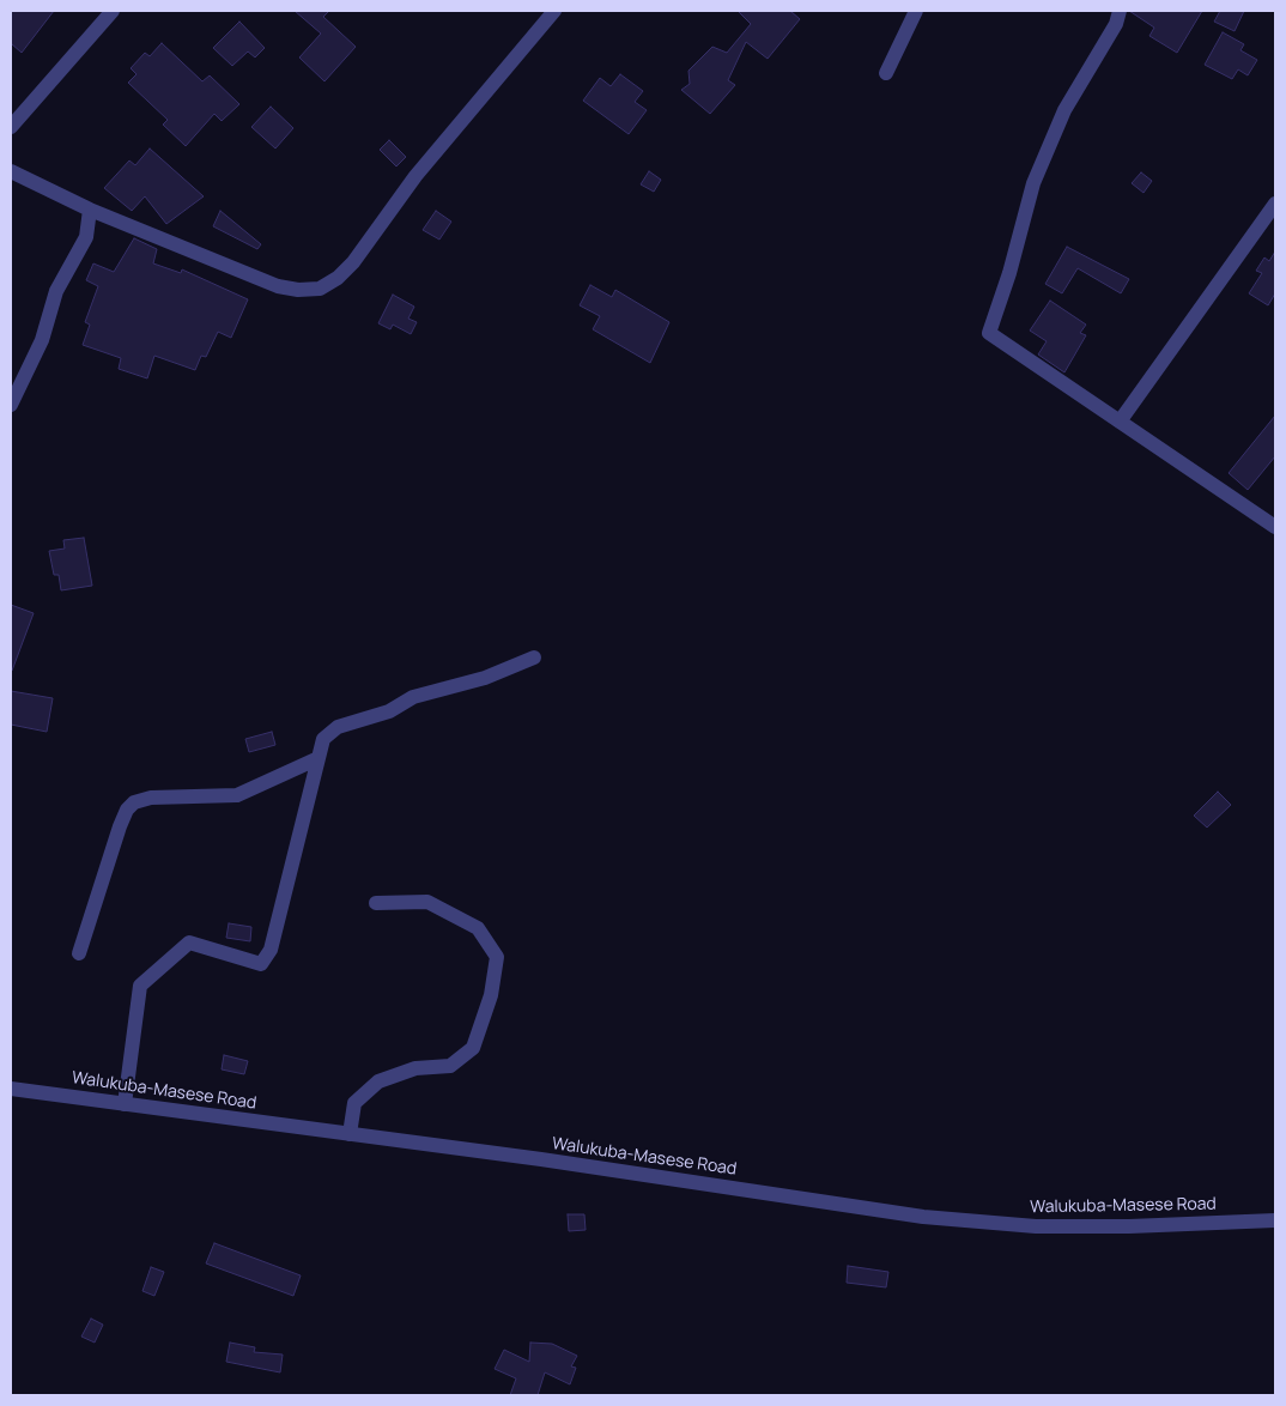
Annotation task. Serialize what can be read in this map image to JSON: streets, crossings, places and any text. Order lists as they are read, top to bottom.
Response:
{
  "streets": {
    "street": ["Walukuba-Masese Road"]
  }
}
